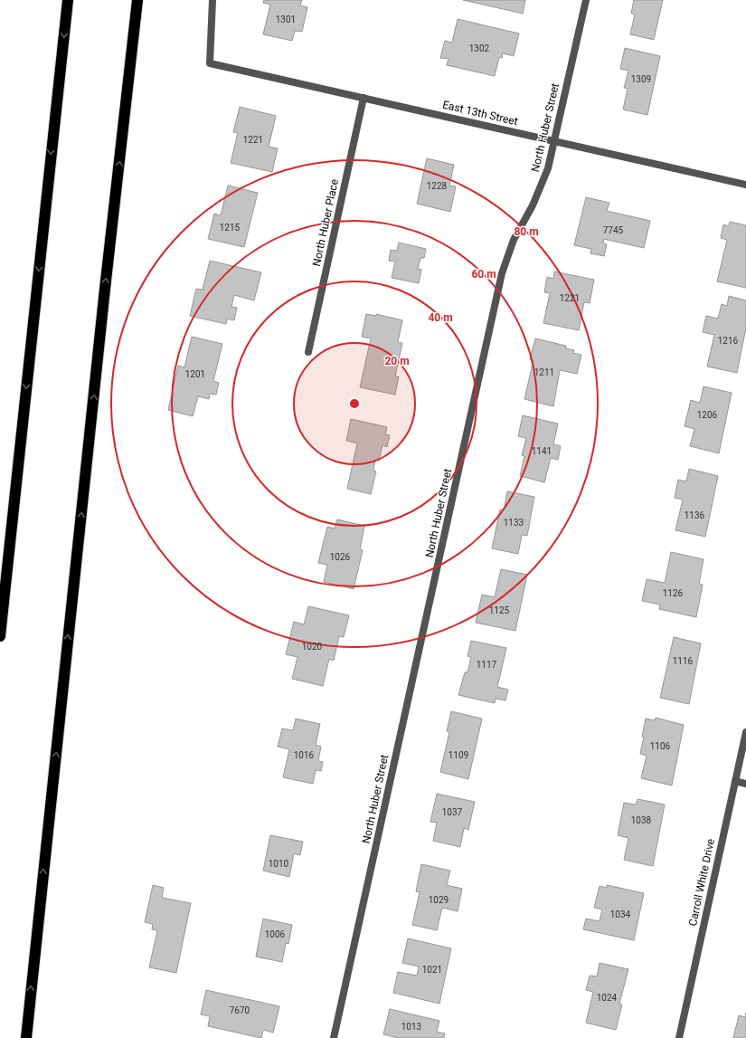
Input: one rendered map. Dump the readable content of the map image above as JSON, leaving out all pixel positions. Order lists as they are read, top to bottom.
{
  "streets": {
    "street": [
      "East 13th Street",
      "North Huber Street",
      "North Huber Place",
      "Carroll White Drive"
    ]
  },
  "crossings": [
    ["East 13th Street", "North Huber Street"],
    ["East 13th Street", "North Huber Place"]
  ],
  "house_numbers": [
    "1301",
    "1302",
    "1309",
    "1221",
    "1228",
    "1215",
    "7745",
    "1221",
    "1216",
    "1211",
    "1201",
    "1206",
    "1141",
    "1136",
    "1133",
    "1026",
    "1126",
    "1125",
    "1020",
    "1116",
    "1117",
    "1106",
    "1016",
    "1109",
    "1037",
    "1038",
    "1010",
    "1029",
    "1034",
    "1006",
    "1021",
    "1024",
    "7670",
    "1013"
  ],
  "rings": [
    "80 m",
    "60 m",
    "40 m",
    "20 m"
  ]
}
